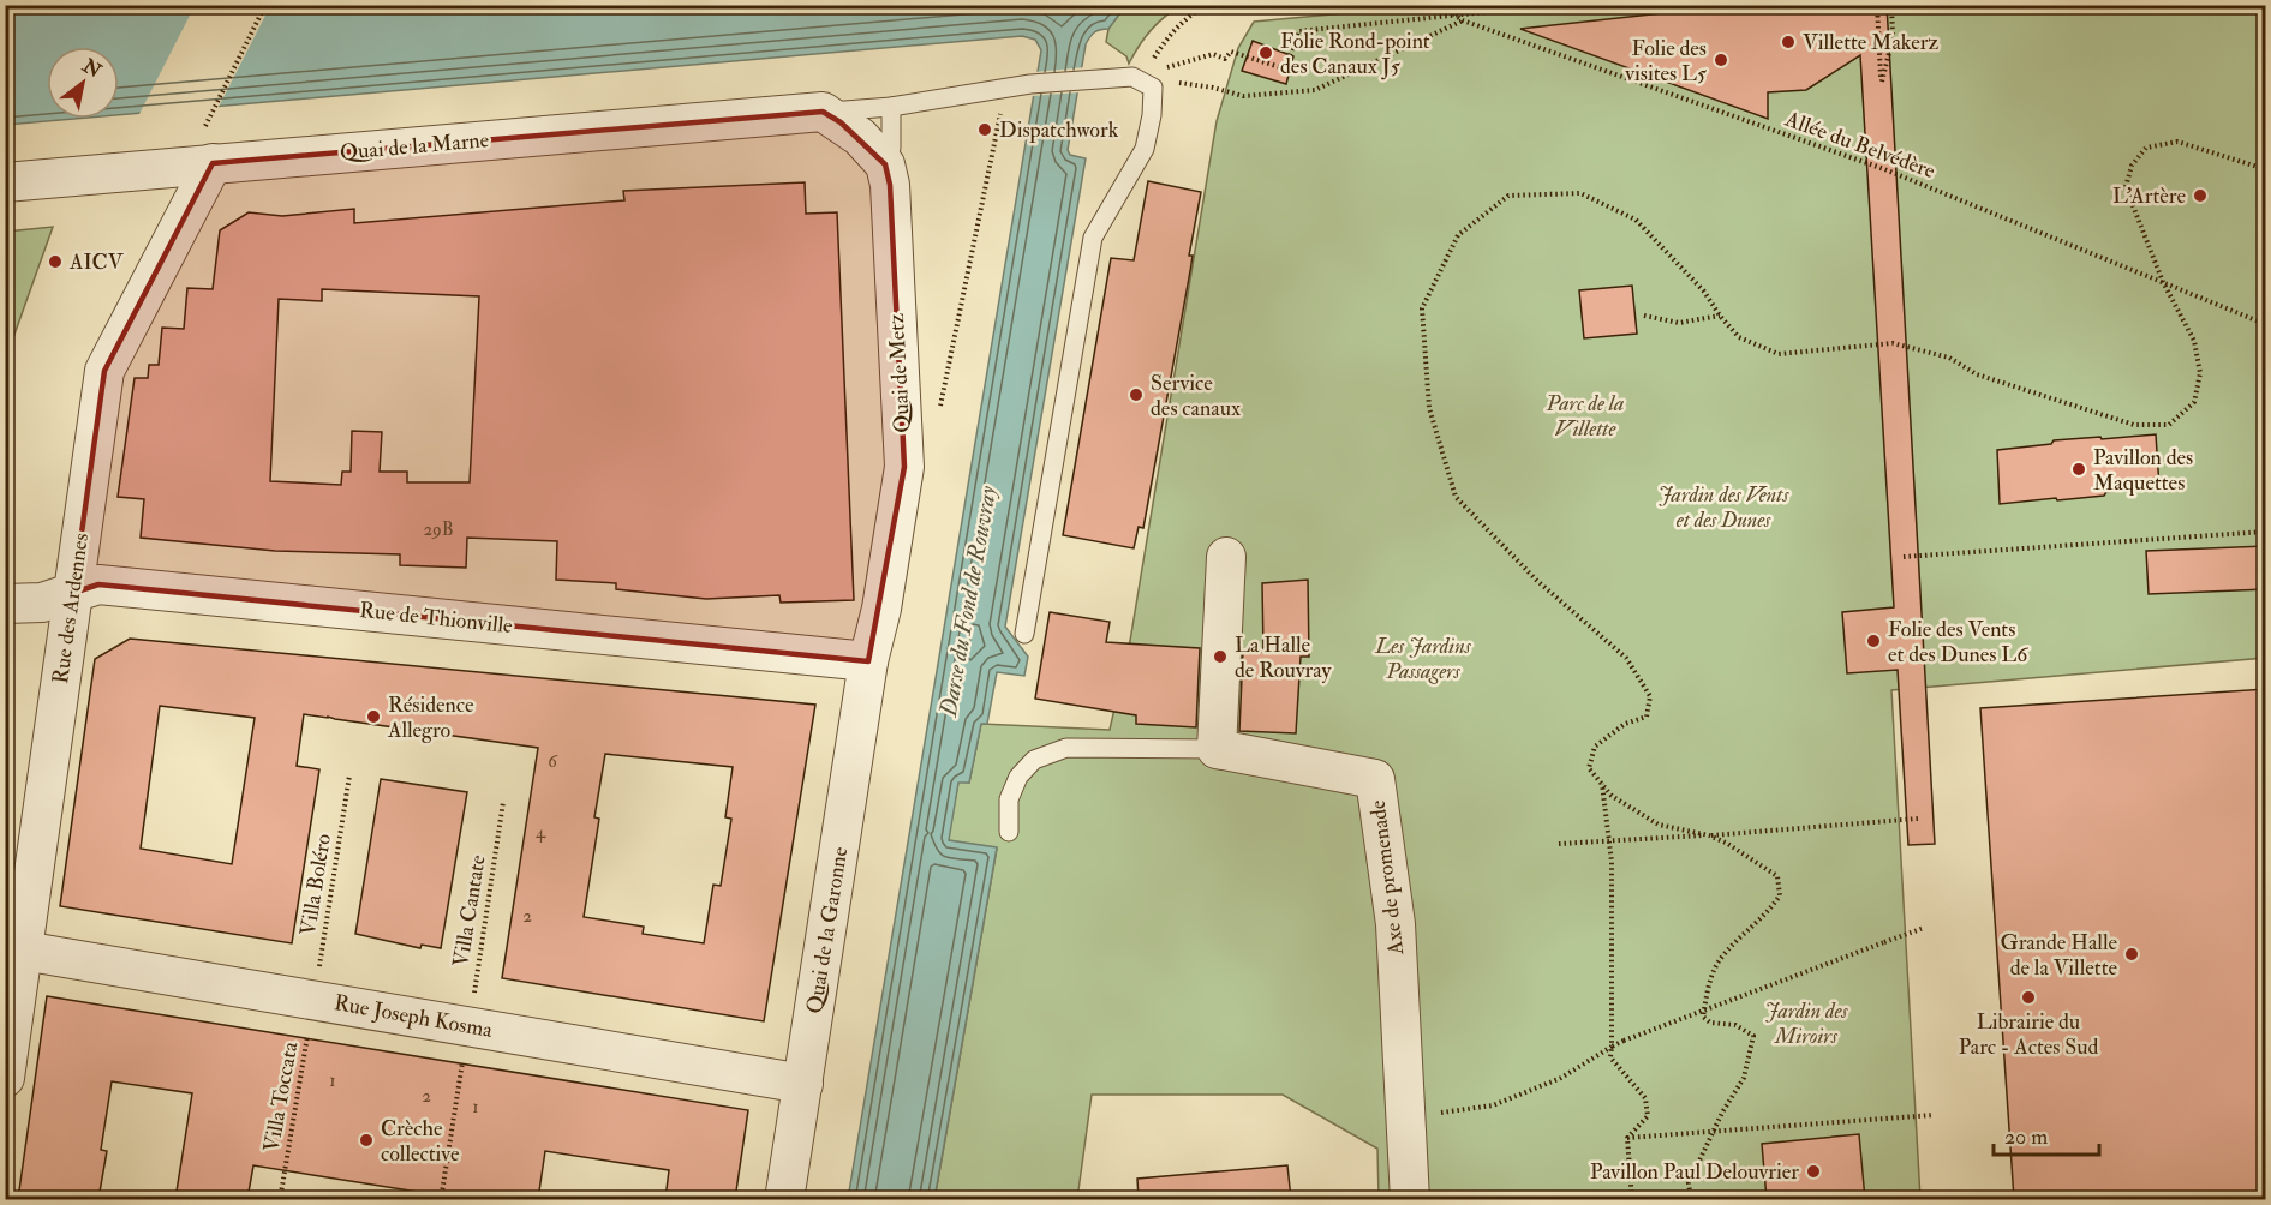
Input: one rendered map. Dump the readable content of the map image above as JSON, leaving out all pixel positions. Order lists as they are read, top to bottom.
{
  "streets": {
    "street": [
      "Quai de la Marne",
      "Quai de Metz",
      "Rue des Ardennes",
      "Rue de Thionville",
      "Axe de promenade",
      "Quai de la Garonne",
      "Rue Joseph Kosma"
    ],
    "path": [
      "Allée du Belvédère",
      "Villa Boléro",
      "Villa Cantate",
      "Villa Toccata"
    ]
  },
  "crossings": [
    ["Quai de la Marne", "Rue des Ardennes"],
    ["Quai de Metz", "Rue de Thionville"],
    ["Quai de Metz", "Quai de la Garonne"],
    ["Rue des Ardennes", "Rue de Thionville"],
    ["Rue des Ardennes", "Rue Joseph Kosma"],
    ["Rue de Thionville", "Quai de la Garonne"],
    ["Villa Boléro", "Rue Joseph Kosma"],
    ["Villa Boléro", "Villa Toccata"],
    ["Villa Cantate", "Rue Joseph Kosma"],
    ["Quai de la Garonne", "Rue Joseph Kosma"],
    ["Rue Joseph Kosma", "Villa Toccata"]
  ],
  "water": ["Darse du Fond de Rouvray"],
  "parks": [
    "Parc de la Villette",
    "Jardin des Vents et des Dunes",
    "Les Jardins Passagers",
    "Jardin des Miroirs"
  ],
  "places": [
    "Villette Makerz",
    "Folie Rond-point des Canaux J5",
    "Folie des visites L5",
    "Dispatchwork",
    "L'Artère",
    "AICV",
    "Service des canaux",
    "Pavillon des Maquettes",
    "Folie des Vents et des Dunes L6",
    "La Halle de Rouvray",
    "Résidence Allegro",
    "Grande Halle de la Villette",
    "Librairie du Parc - Actes Sud",
    "Crèche collective",
    "Pavillon Paul Delouvrier"
  ],
  "house_numbers": [
    "29B",
    "6",
    "4",
    "2",
    "1",
    "2",
    "1"
  ],
  "scale_bar": "20 m",
  "north": "top right"
}
